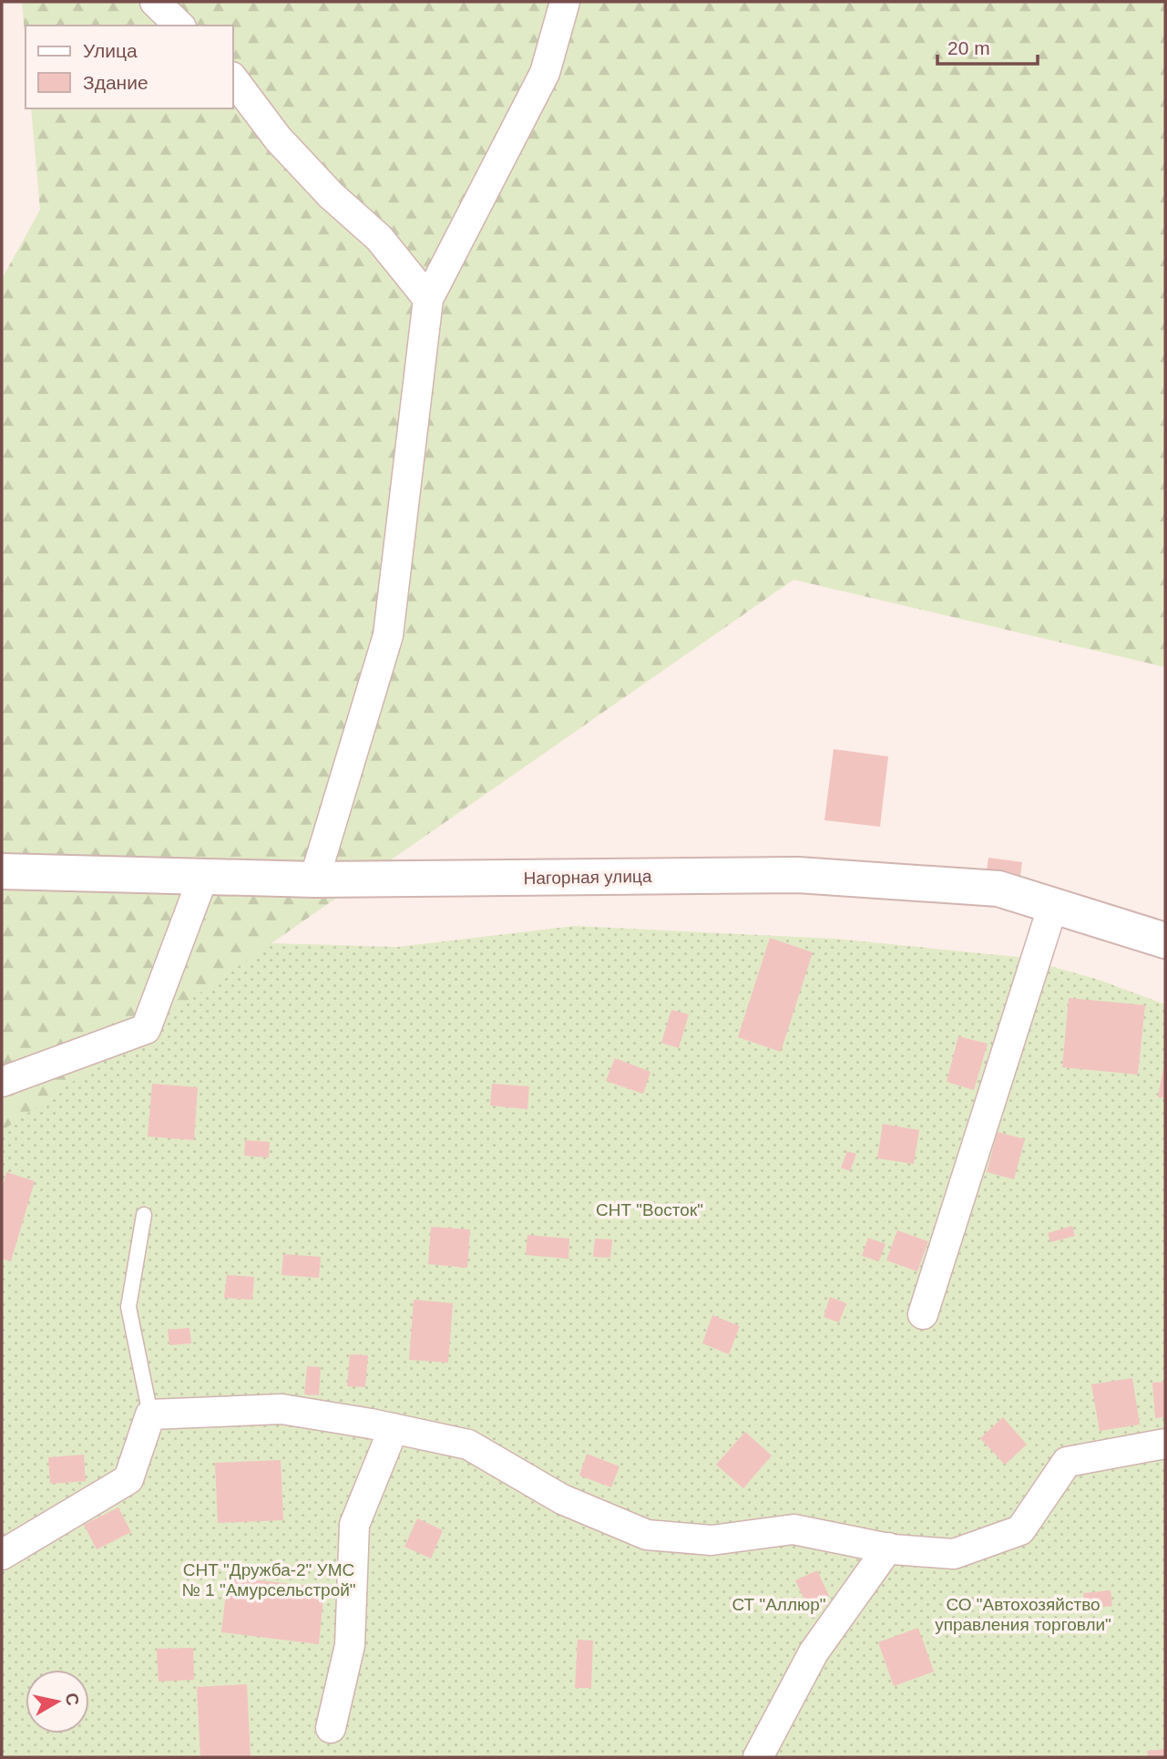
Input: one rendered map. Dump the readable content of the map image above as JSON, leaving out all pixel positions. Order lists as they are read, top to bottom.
{
  "streets": {
    "street": ["Нагорная улица"]
  },
  "parks": [
    "СНТ \"Восток\"",
    "СНТ \"Дружба-2\" УМС № 1 \"Амурсельстрой\"",
    "СТ \"Аллюр\"",
    "СО \"Автохозяйство управления торговли\""
  ],
  "legend": ["Улица", "Здание"],
  "scale_bar": "20 m",
  "north": "right"
}
